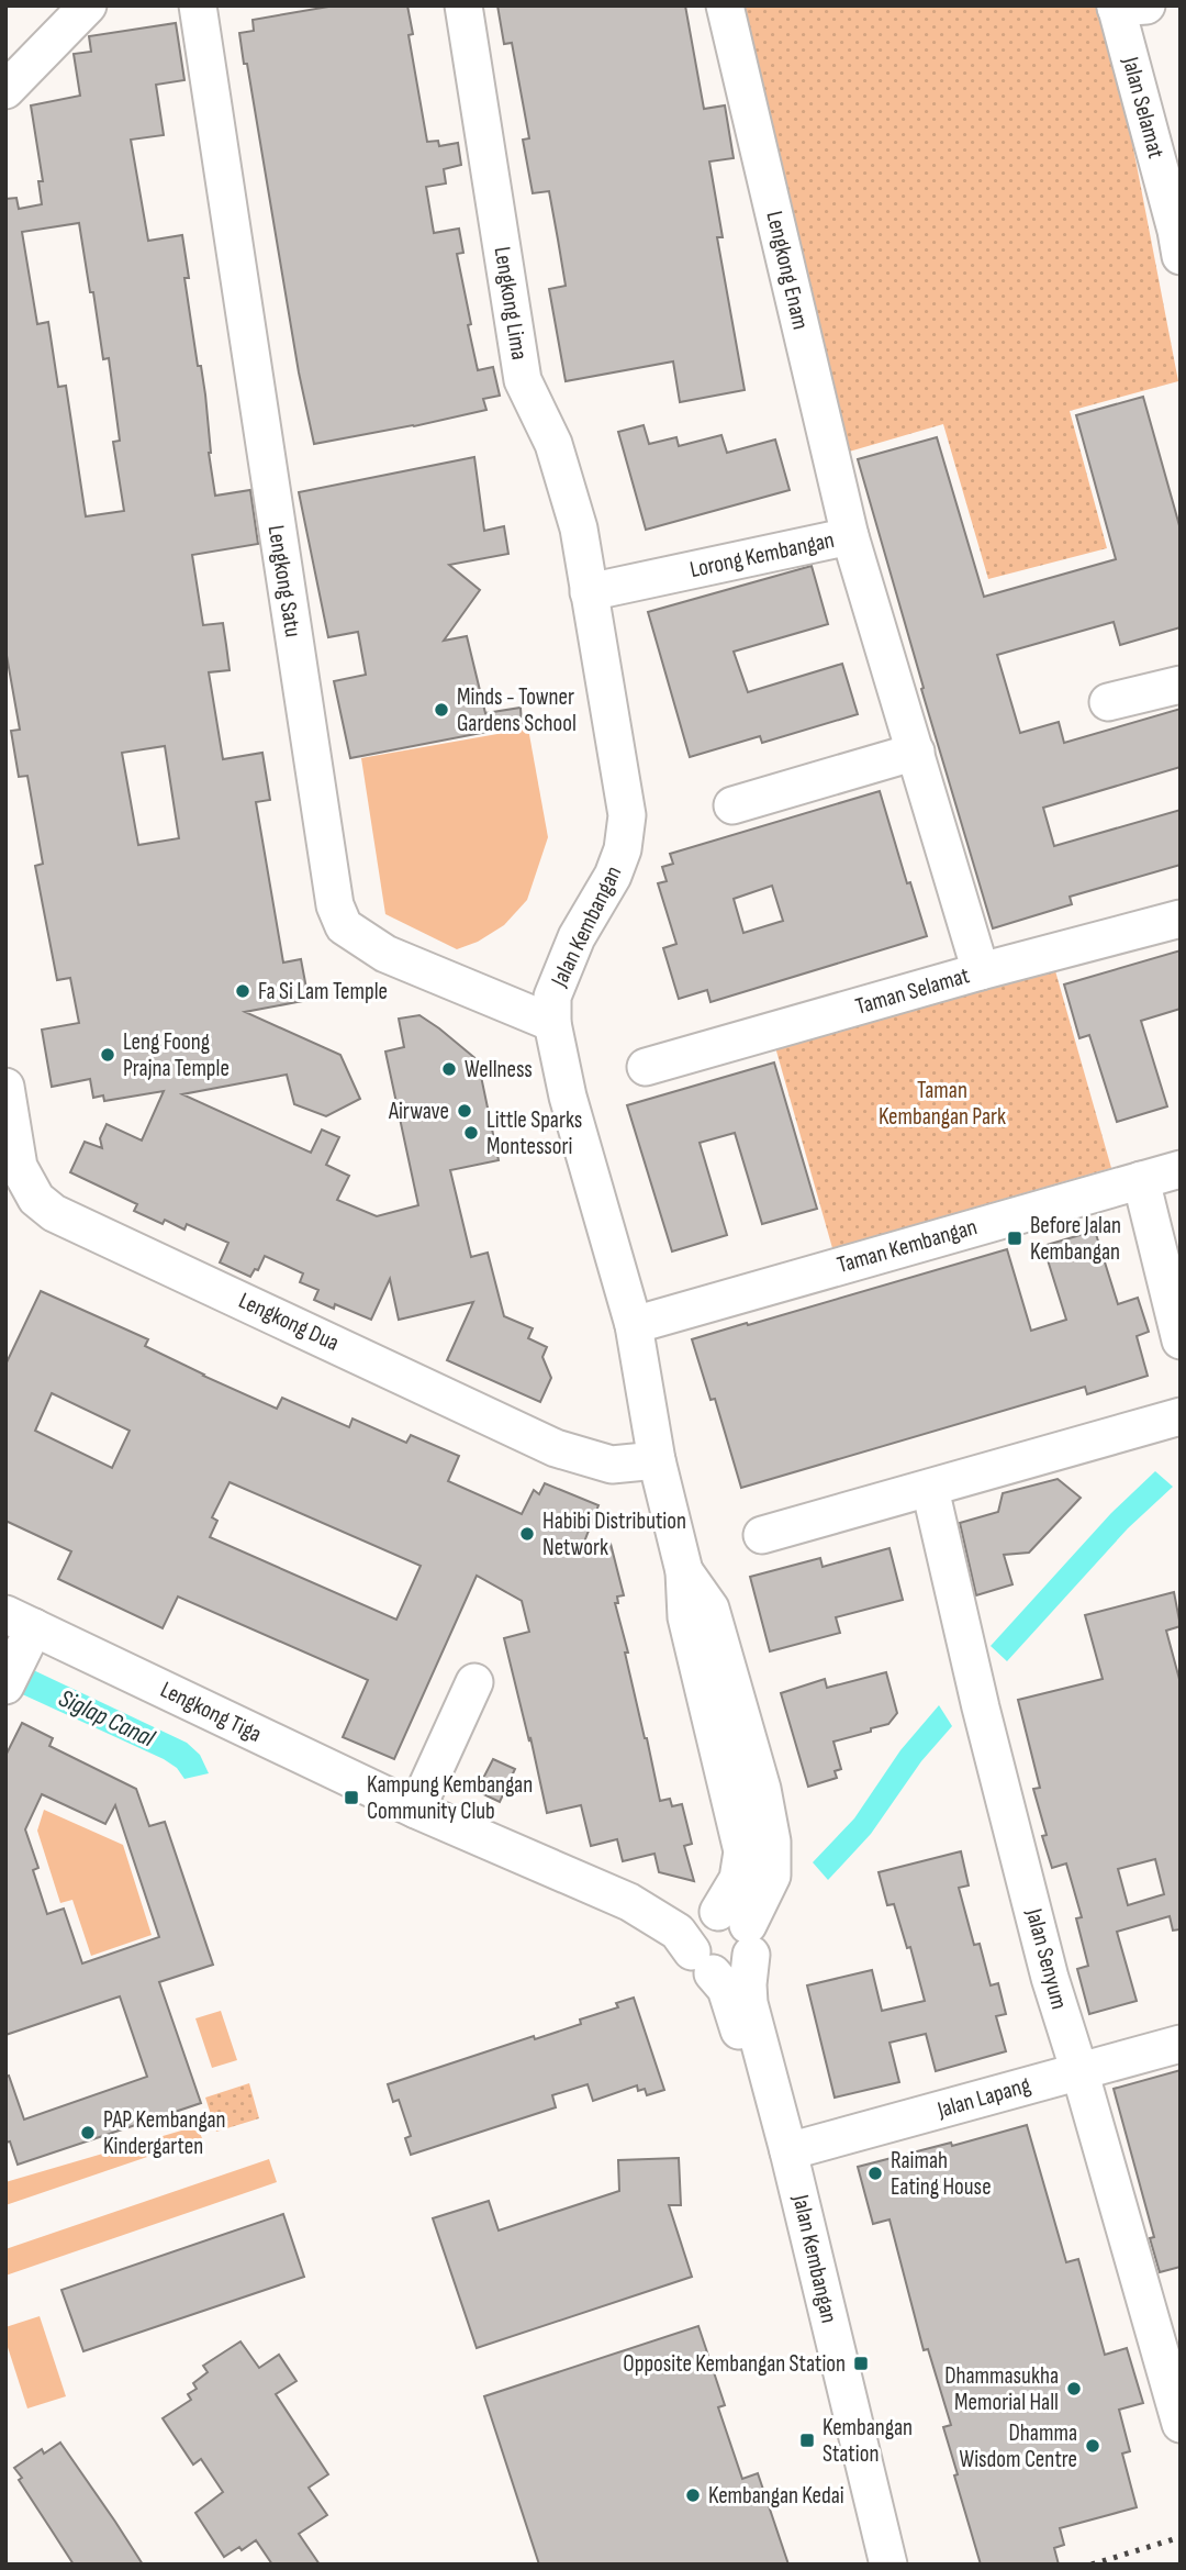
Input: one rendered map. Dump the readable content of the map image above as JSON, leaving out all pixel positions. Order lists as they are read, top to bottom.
{
  "streets": {
    "street": [
      "Jalan Selamat",
      "Lengkong Enam",
      "Lengkong Lima",
      "Lorong Kembangan",
      "Lengkong Satu",
      "Jalan Kembangan",
      "Taman Selamat",
      "Taman Kembangan",
      "Lengkong Dua",
      "Lengkong Tiga",
      "Jalan Senyum",
      "Jalan Lapang"
    ]
  },
  "crossings": [
    ["Lengkong Enam", "Lorong Kembangan"],
    ["Lengkong Lima", "Lorong Kembangan"],
    ["Lengkong Lima", "Jalan Kembangan"],
    ["Lorong Kembangan", "Jalan Kembangan"],
    ["Lorong Kembangan", "Taman Selamat"],
    ["Lengkong Satu", "Jalan Kembangan"],
    ["Jalan Kembangan", "Taman Kembangan"],
    ["Jalan Kembangan", "Lengkong Dua"],
    ["Jalan Kembangan", "Lengkong Tiga"],
    ["Jalan Kembangan", "Jalan Lapang"],
    ["Jalan Senyum", "Jalan Lapang"]
  ],
  "water": ["Siglap Canal"],
  "parks": ["Taman Kembangan Park"],
  "places": {
    "other": [
      "Minds - Towner Gardens School",
      "Fa Si Lam Temple",
      "Leng Foong Prajna Temple",
      "Wellness",
      "Airwave",
      "Little Sparks Montessori",
      "Habibi Distribution Network",
      "PAP Kembangan Kindergarten",
      "Raimah Eating House",
      "Dhammasukha Memorial Hall",
      "Dhamma Wisdom Centre",
      "Kembangan Kedai"
    ],
    "transit": [
      "Before Jalan Kembangan",
      "Kampung Kembangan Community Club",
      "Opposite Kembangan Station",
      "Kembangan Station"
    ]
  }
}
